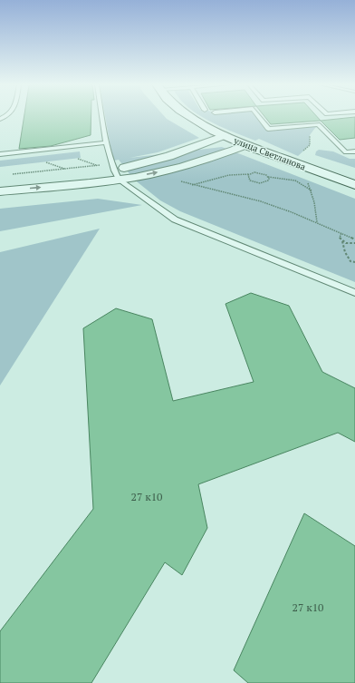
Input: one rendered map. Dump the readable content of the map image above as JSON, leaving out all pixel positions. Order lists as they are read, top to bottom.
{
  "streets": {
    "street": ["улица Светланова"]
  },
  "house_numbers": ["27 к10", "27 к10"]
}
